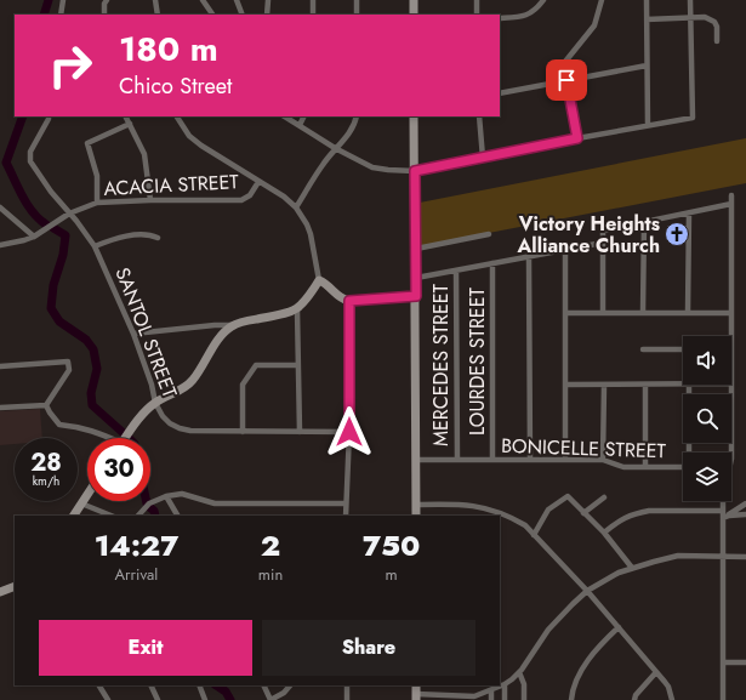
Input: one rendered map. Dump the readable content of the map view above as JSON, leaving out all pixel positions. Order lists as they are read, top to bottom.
{
  "streets": {
    "street": [
      "ACACIA STREET",
      "SANTOL STREET",
      "LOURDES STREET",
      "MERCEDES STREET",
      "BONICELLE STREET"
    ]
  },
  "crossings": [
    ["ACACIA STREET", "SANTOL STREET"],
    ["LOURDES STREET", "BONICELLE STREET"],
    ["MERCEDES STREET", "BONICELLE STREET"]
  ],
  "places": {
    "church": ["Victory Heights Alliance Church"]
  },
  "page": {
    "turn": ["180 m", "Chico Street"],
    "speed": "28 km/h",
    "limit": "30",
    "eta": [
      "14:27",
      "Arrival",
      "2",
      "min",
      "750",
      "m"
    ],
    "buttons": ["Exit", "Share"]
  }
}
